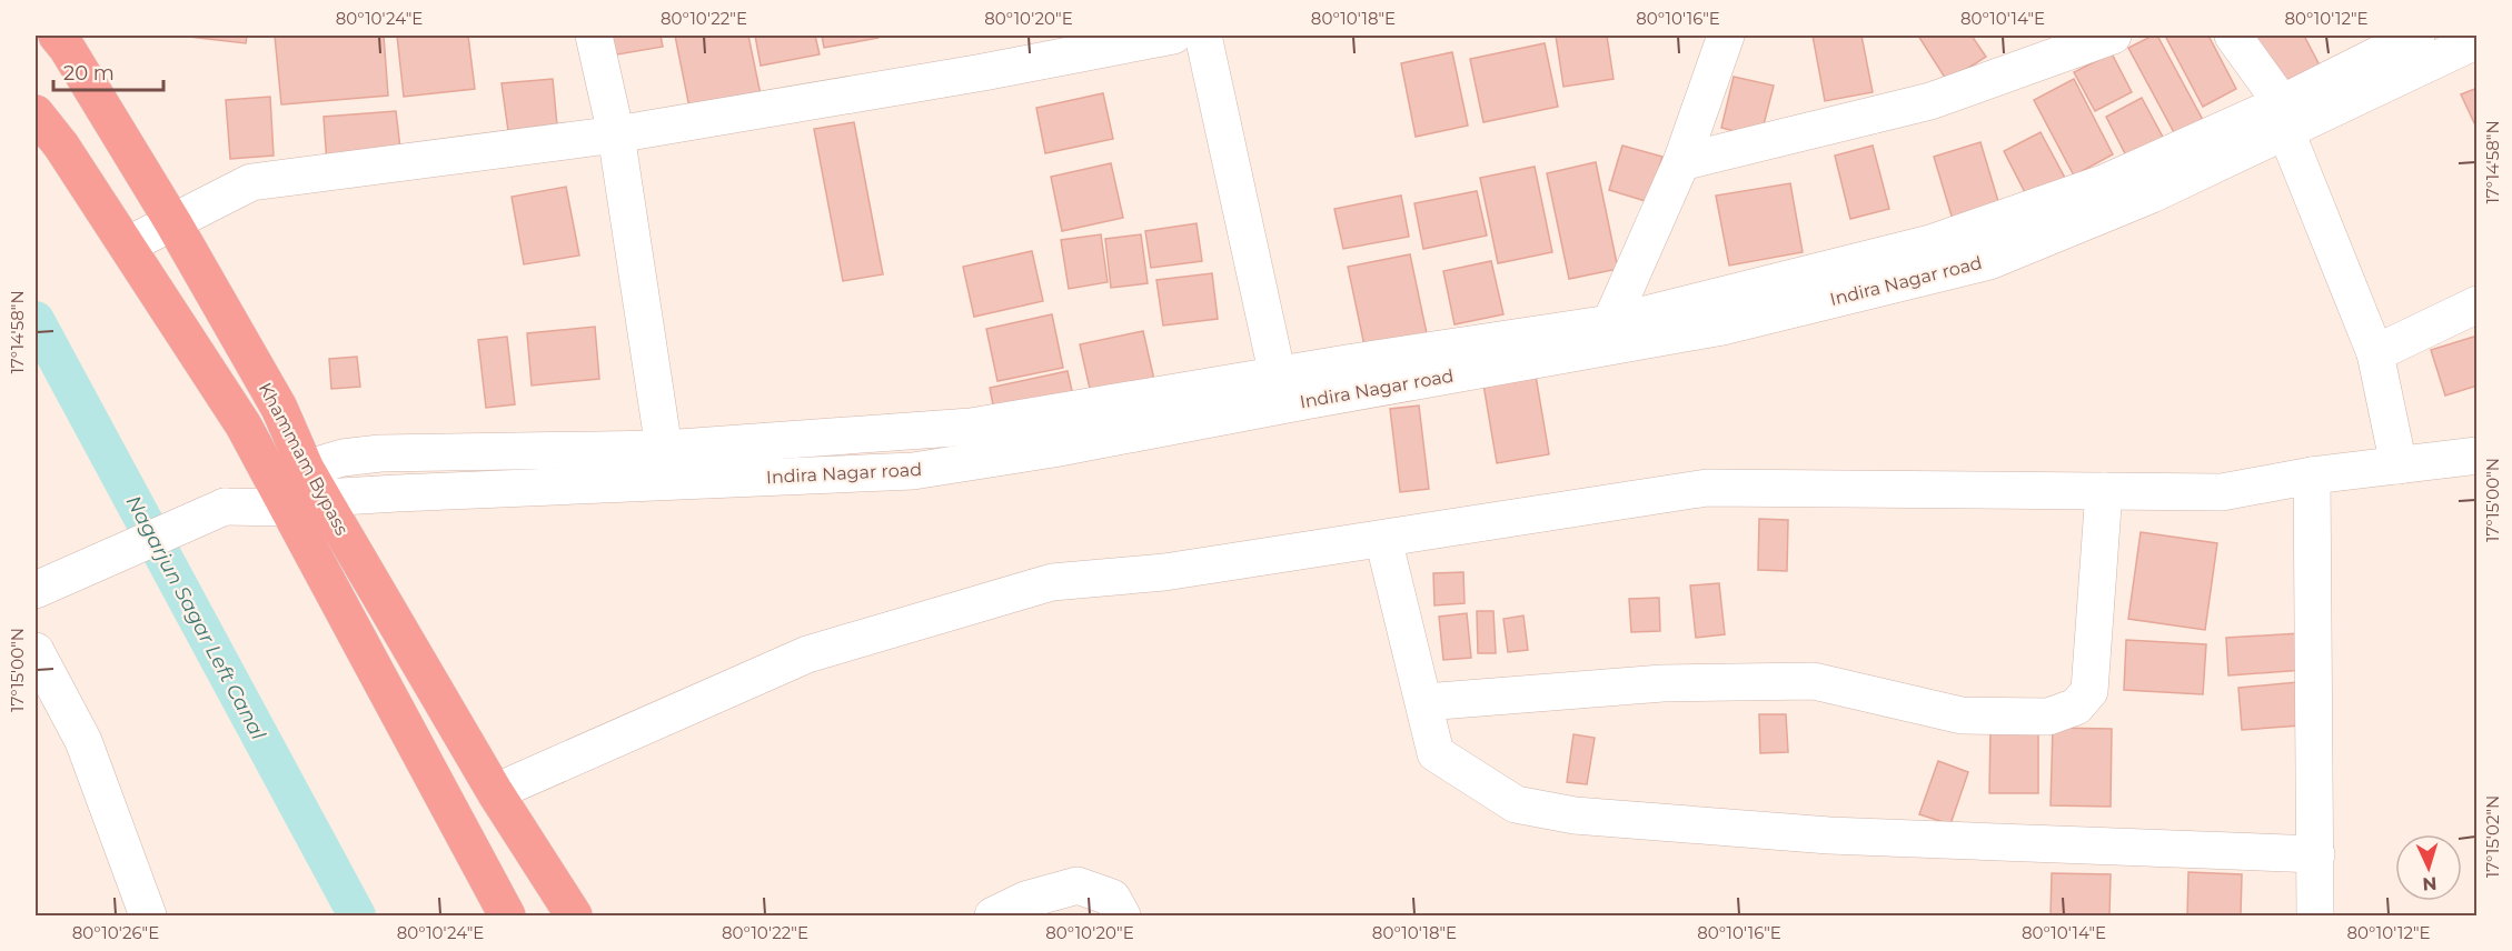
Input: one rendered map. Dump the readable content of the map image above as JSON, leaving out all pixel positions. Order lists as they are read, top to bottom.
{
  "streets": {
    "highway": ["Khammam Bypass"],
    "street": ["Indira Nagar road"]
  },
  "crossings": [
    ["Indira Nagar road", "Khammam Bypass"]
  ],
  "water": ["Nagarjun Sagar Left Canal"],
  "scale_bar": "20 m",
  "north": "bottom",
  "coordinates": [
    "80°10'24\"E",
    "80°10'22\"E",
    "80°10'20\"E",
    "80°10'18\"E",
    "80°10'16\"E",
    "80°10'14\"E",
    "80°10'12\"E",
    "17°14'58\"N",
    "17°15'00\"N",
    "17°15'02\"N",
    "80°10'26\"E"
  ]
}
